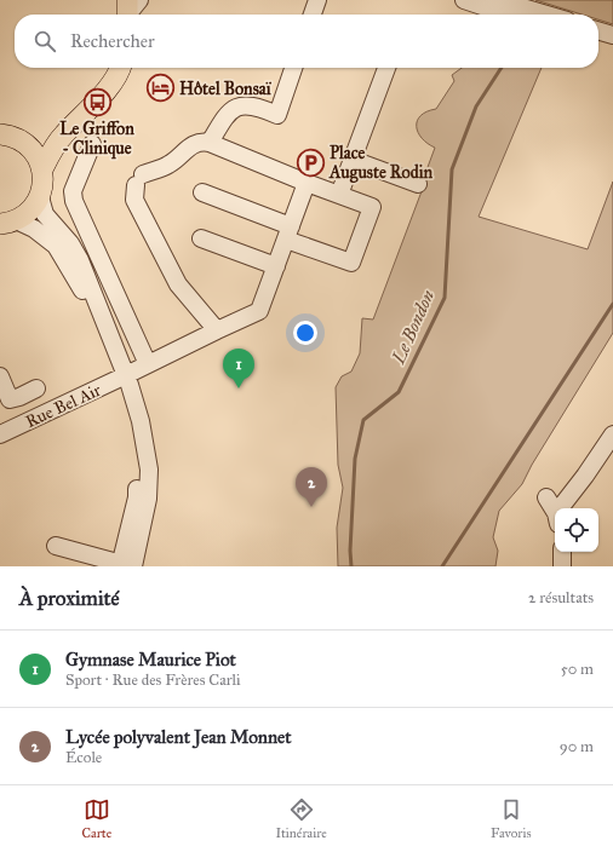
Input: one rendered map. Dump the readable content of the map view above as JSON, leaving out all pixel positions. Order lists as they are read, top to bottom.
{
  "streets": {
    "street": ["Rue Bel Air"]
  },
  "water": ["Le Bondon"],
  "places": {
    "hotel": ["Hôtel Bonsaï"],
    "bus stop": ["Le Griffon - Clinique"],
    "parking": ["Place Auguste Rodin"]
  },
  "page": {
    "search": "Rechercher",
    "pins": ["1", "2"],
    "heading": ["À proximité", "2 résultats"],
    "list": [
      {
        "mark": "1",
        "name": "Gymnase Maurice Piot",
        "note": "Sport · Rue des Frères Carli",
        "value": "50 m"
      },
      {
        "mark": "2",
        "name": "Lycée polyvalent Jean Monnet",
        "note": "École",
        "value": "90 m"
      }
    ],
    "nav": ["Carte", "Itinéraire", "Favoris"]
  }
}
